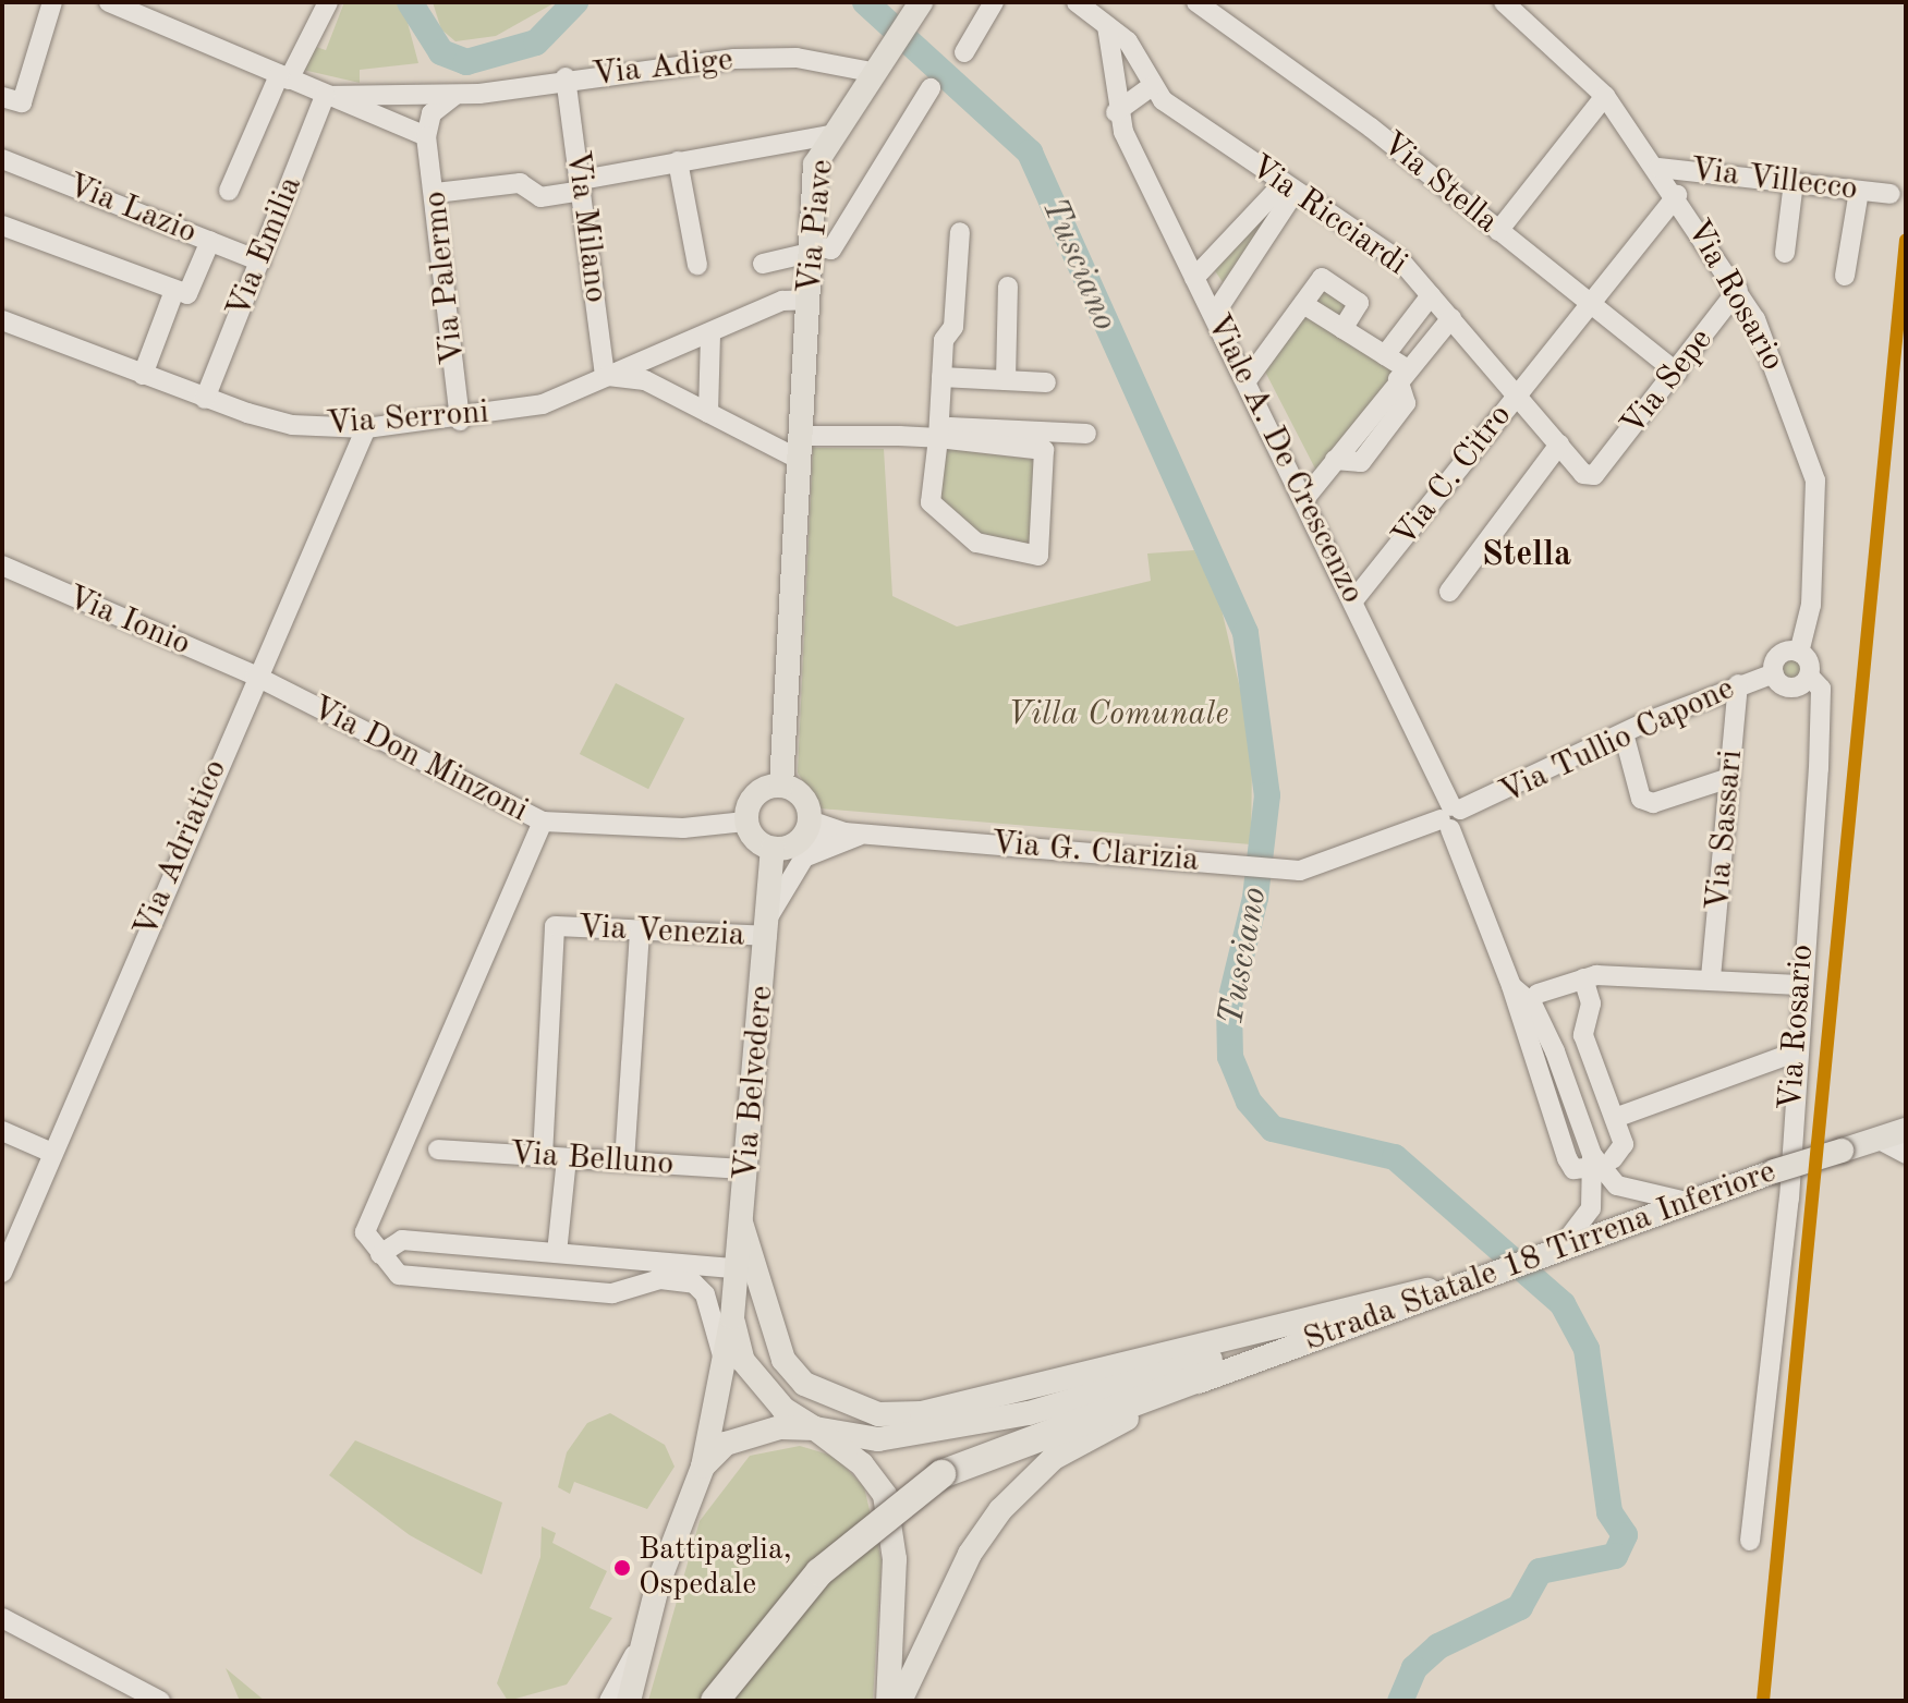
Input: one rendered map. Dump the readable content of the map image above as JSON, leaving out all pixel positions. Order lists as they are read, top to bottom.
{
  "streets": {
    "main road": ["Via Piave", "Via Belvedere", "Strada Statale 18 Tirrena Inferiore"],
    "street": [
      "Via Adige",
      "Via Villecco",
      "Via Stella",
      "Via Lazio",
      "Via Ricciardi",
      "Via Milano",
      "Via Emilia",
      "Via Palermo",
      "Via Rosario",
      "Via Sepe",
      "Via Serroni",
      "Viale A. De Crescenzo",
      "Via C. Citro",
      "Via Ionio",
      "Via Tullio Capone",
      "Via Don Minzoni",
      "Via Sassari",
      "Via Adriatico",
      "Via G. Clarizia",
      "Via Venezia",
      "Via Belluno"
    ]
  },
  "crossings": [
    ["Via Adige", "Via Milano"],
    ["Via Adige", "Via Piave"],
    ["Via Adige", "Via Emilia"],
    ["Via Adige", "Via Palermo"],
    ["Via Villecco", "Via Rosario"],
    ["Via Stella", "Via Sepe"],
    ["Via Stella", "Via C. Citro"],
    ["Via Lazio", "Via Emilia"],
    ["Via Ricciardi", "Via Sepe"],
    ["Via Ricciardi", "Via C. Citro"],
    ["Via Milano", "Via Serroni"],
    ["Via Piave", "Via Serroni"],
    ["Via Emilia", "Via Serroni"],
    ["Via Palermo", "Via Serroni"],
    ["Via Rosario", "Via Sepe"],
    ["Via Rosario", "Via C. Citro"],
    ["Via Serroni", "Via Adriatico"],
    ["Viale A. De Crescenzo", "Via C. Citro"],
    ["Viale A. De Crescenzo", "Via Tullio Capone"],
    ["Viale A. De Crescenzo", "Via G. Clarizia"],
    ["Viale A. De Crescenzo", "Strada Statale 18 Tirrena Inferiore"],
    ["Via Ionio", "Via Don Minzoni"],
    ["Via Ionio", "Via Adriatico"],
    ["Via Tullio Capone", "Via Sassari"],
    ["Via Tullio Capone", "Via G. Clarizia"],
    ["Via Don Minzoni", "Via Adriatico"],
    ["Via Don Minzoni", "Via G. Clarizia"],
    ["Via Don Minzoni", "Via Belvedere"],
    ["Via G. Clarizia", "Via Belvedere"],
    ["Via Venezia", "Via Belvedere"],
    ["Via Venezia", "Via Belluno"],
    ["Via Belvedere", "Via Belluno"],
    ["Via Belvedere", "Strada Statale 18 Tirrena Inferiore"]
  ],
  "districts": ["Stella"],
  "water": ["Tusciano"],
  "parks": ["Villa Comunale"],
  "places": ["Battipaglia, Ospedale"]
}
